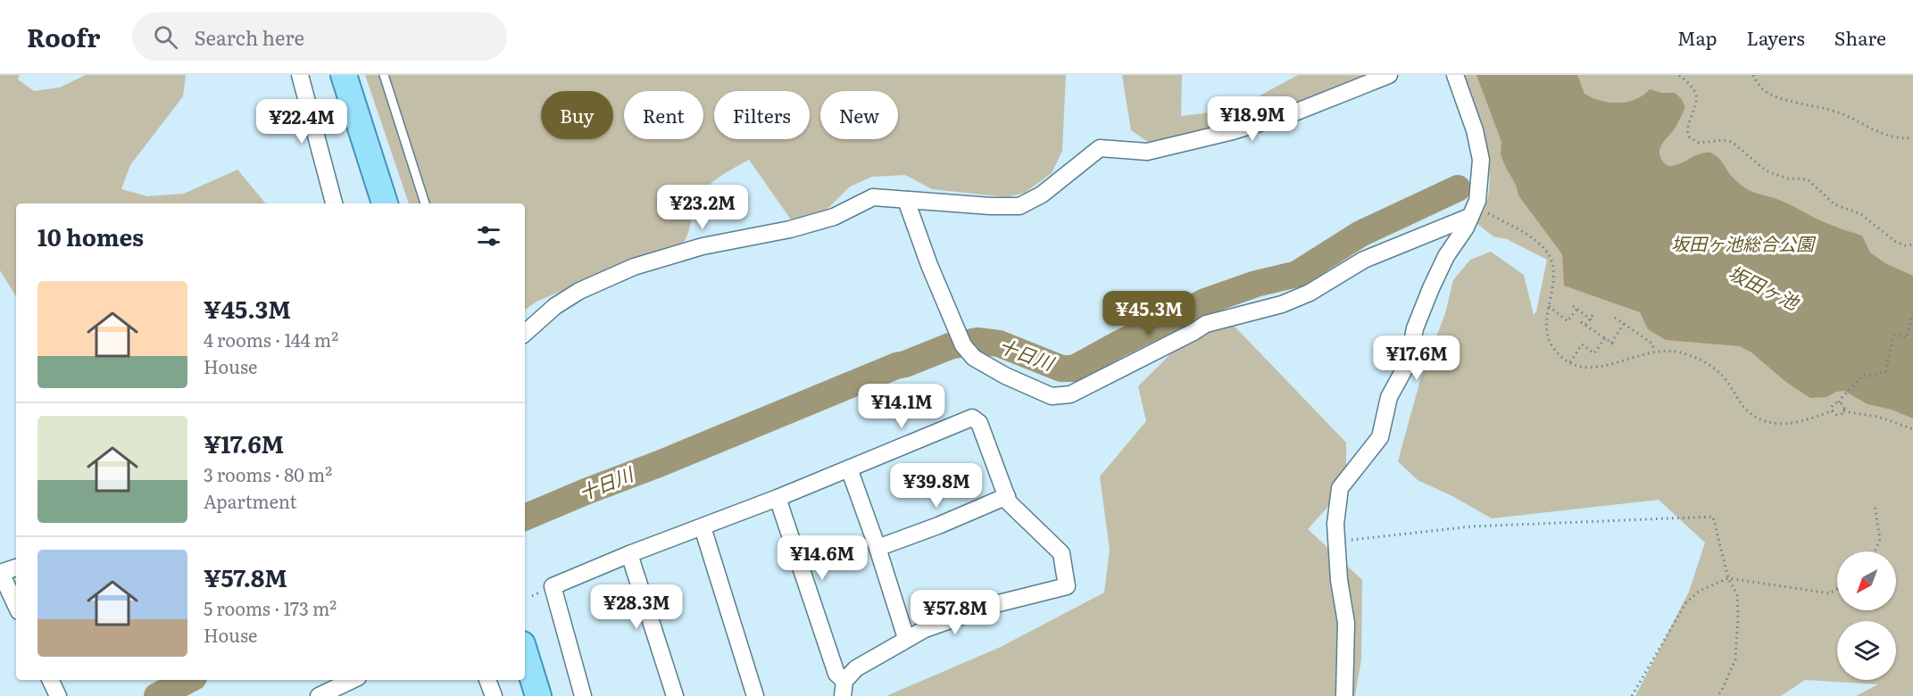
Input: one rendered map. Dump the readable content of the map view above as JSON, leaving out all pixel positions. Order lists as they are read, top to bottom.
{
  "water": ["坂田ヶ池", "十日川"],
  "parks": ["坂田ヶ池総合公園"],
  "north": "bottom left",
  "page": {
    "header": "Roofr",
    "search": "Search here",
    "nav": ["Map", "Layers", "Share"],
    "chip": [
      "Buy",
      "Rent",
      "Filters",
      "New"
    ],
    "price": [
      "¥18.9M",
      "¥22.4M",
      "¥23.2M",
      "¥45.3M",
      "¥17.6M",
      "¥14.1M",
      "¥39.8M",
      "¥14.6M",
      "¥28.3M",
      "¥57.8M"
    ],
    "heading": "10 homes",
    "list": [
      {
        "name": "¥45.3M",
        "note": "4 rooms · 144 m² · House"
      },
      {
        "name": "¥17.6M",
        "note": "3 rooms · 80 m² · Apartment"
      },
      {
        "name": "¥57.8M",
        "note": "5 rooms · 173 m² · House"
      }
    ]
  }
}
